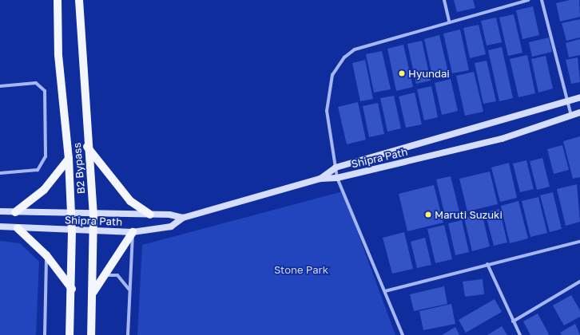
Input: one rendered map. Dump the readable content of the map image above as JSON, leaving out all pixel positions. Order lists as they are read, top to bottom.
{
  "streets": {
    "main road": ["B2 Bypass"],
    "street": ["Shipra Path"]
  },
  "crossings": [
    ["Shipra Path", "B2 Bypass"]
  ],
  "parks": ["Stone Park"],
  "places": ["Hyundai", "Maruti Suzuki"]
}
